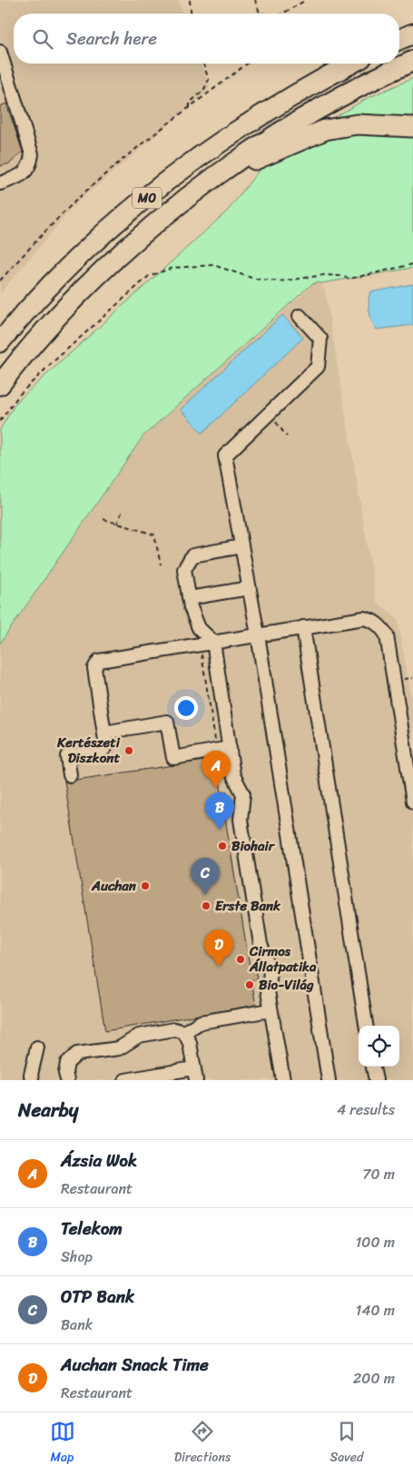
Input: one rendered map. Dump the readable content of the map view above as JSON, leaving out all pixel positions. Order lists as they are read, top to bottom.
{
  "streets": {
    "highway": ["M0"]
  },
  "places": [
    "Kertészeti Diszkont",
    "Biohair",
    "Auchan",
    "Erste Bank",
    "Cirmos Állatpatika",
    "Bio-Világ"
  ],
  "page": {
    "search": "Search here",
    "pins": [
      "A",
      "B",
      "C",
      "D"
    ],
    "heading": ["Nearby", "4 results"],
    "list": [
      {
        "mark": "A",
        "name": "Ázsia Wok",
        "note": "Restaurant",
        "value": "70 m"
      },
      {
        "mark": "B",
        "name": "Telekom",
        "note": "Shop",
        "value": "100 m"
      },
      {
        "mark": "C",
        "name": "OTP Bank",
        "note": "Bank",
        "value": "140 m"
      },
      {
        "mark": "D",
        "name": "Auchan Snack Time",
        "note": "Restaurant",
        "value": "200 m"
      }
    ],
    "nav": ["Map", "Directions", "Saved"]
  }
}
